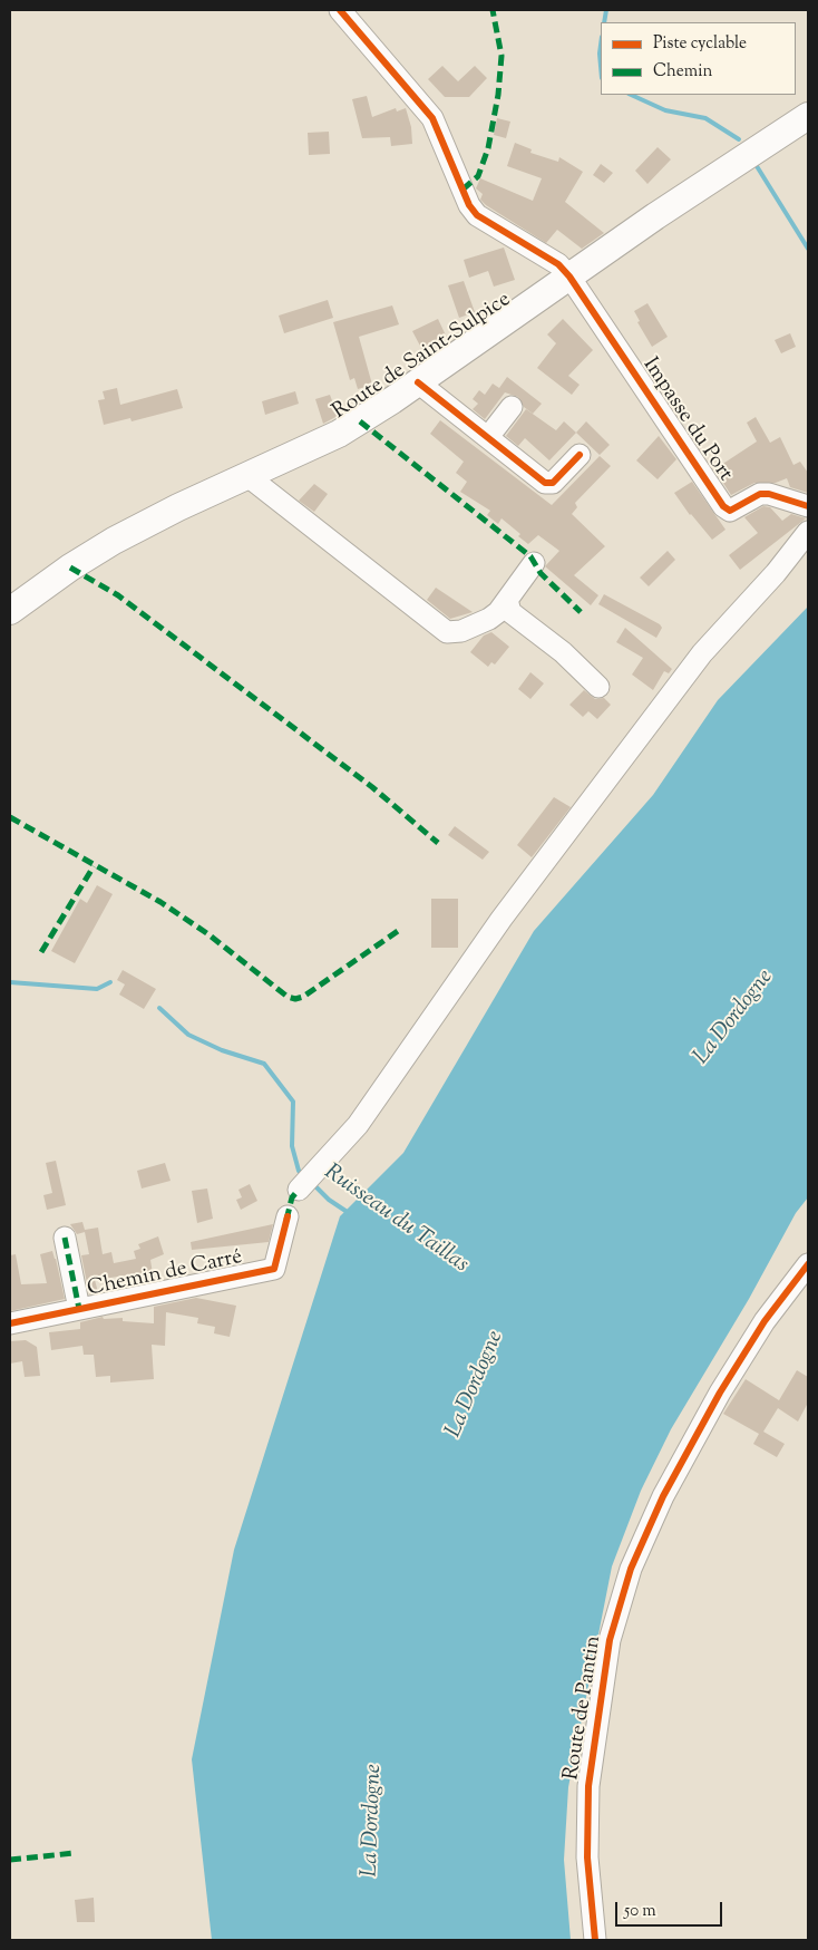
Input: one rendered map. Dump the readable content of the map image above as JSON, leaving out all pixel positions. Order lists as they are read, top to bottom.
{
  "streets": {
    "main road": ["Route de Saint-Sulpice"],
    "street": ["Impasse du Port", "Chemin de Carré", "Route de Pantin"]
  },
  "crossings": [
    ["Route de Saint-Sulpice", "Impasse du Port"]
  ],
  "water": ["La Dordogne", "Ruisseau du Taillas"],
  "legend": ["Piste cyclable", "Chemin"],
  "scale_bar": "50 m"
}
